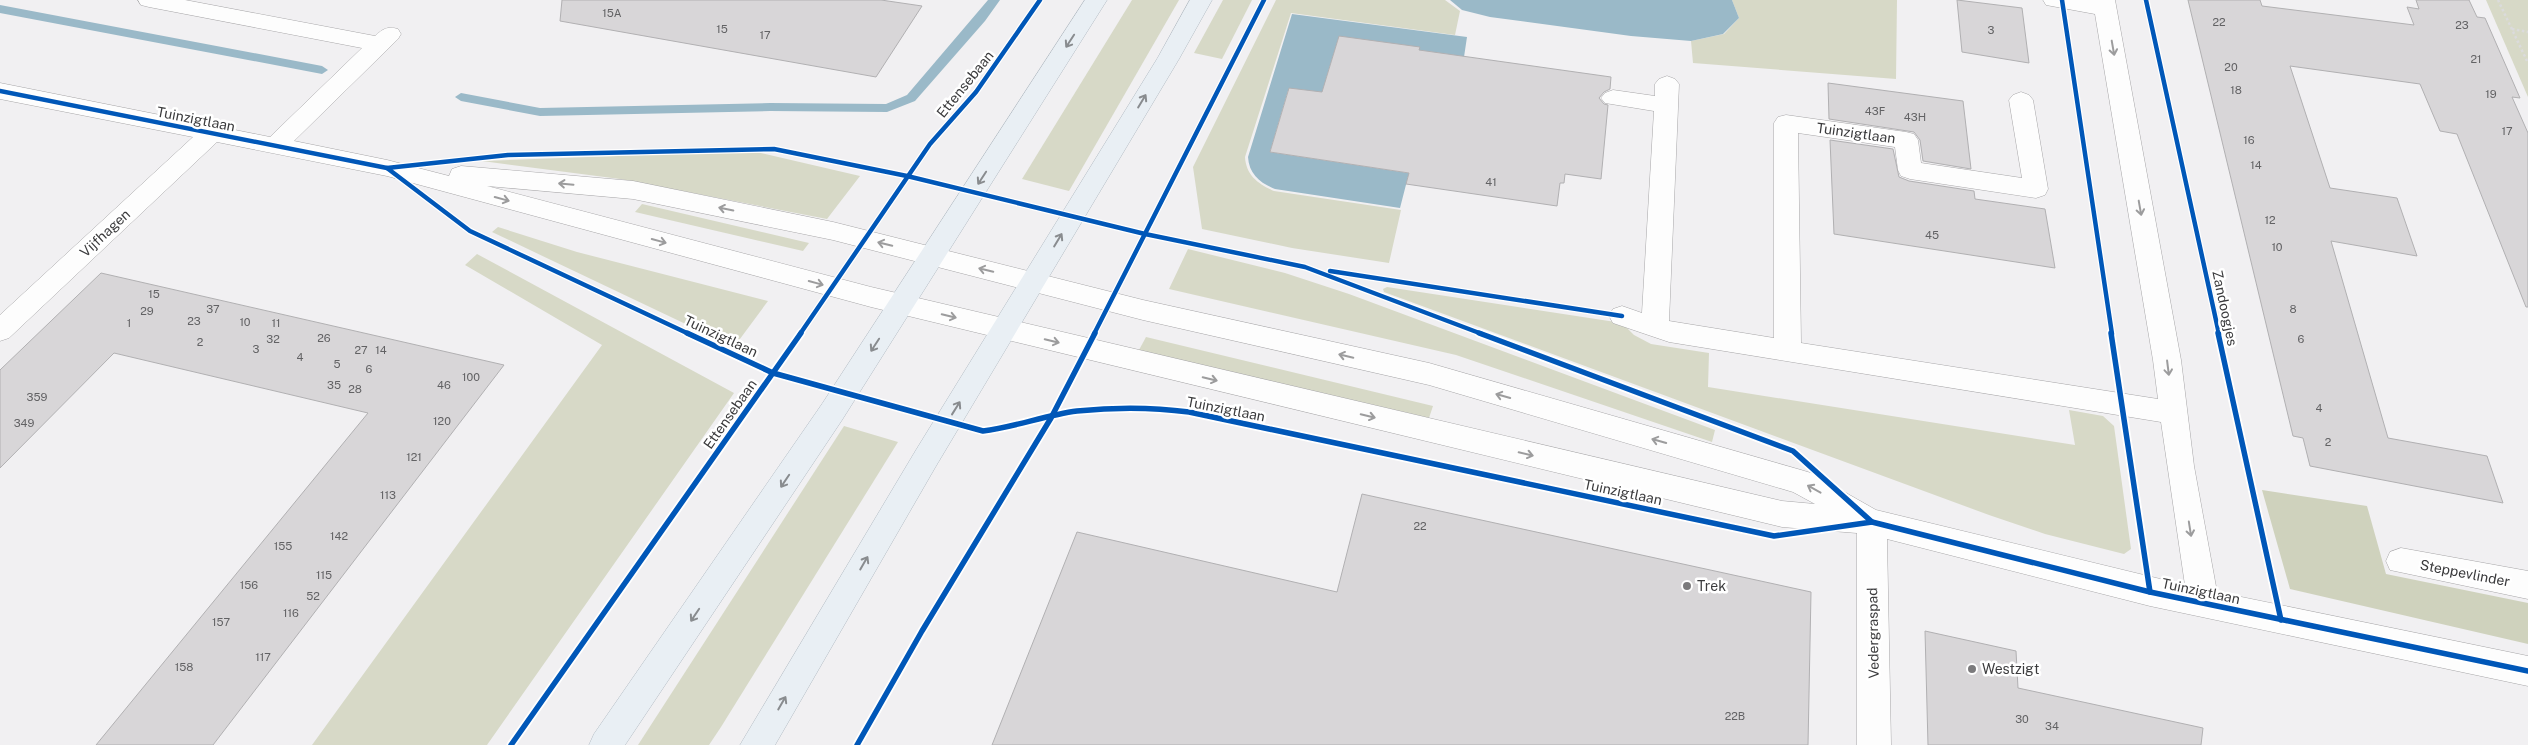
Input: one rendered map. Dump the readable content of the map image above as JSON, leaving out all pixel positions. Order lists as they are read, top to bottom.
{
  "streets": {
    "street": [
      "Tuinzigtlaan",
      "Vijfhagen",
      "Steppevlinder",
      "Vedergraspad"
    ],
    "cycle path": ["Ettensebaan", "Zandoogjes"]
  },
  "crossings": [
    ["Tuinzigtlaan", "Vijfhagen"],
    ["Tuinzigtlaan", "Vedergraspad"]
  ],
  "places": ["Trek", "Westzigt"],
  "house_numbers": [
    "15A",
    "22",
    "23",
    "15",
    "3",
    "17",
    "21",
    "20",
    "18",
    "19",
    "43F",
    "43H",
    "17",
    "16",
    "14",
    "41",
    "12",
    "45",
    "10",
    "15",
    "37",
    "8",
    "29",
    "23",
    "10",
    "1",
    "11",
    "26",
    "32",
    "6",
    "2",
    "3",
    "27",
    "14",
    "4",
    "5",
    "6",
    "100",
    "35",
    "46",
    "28",
    "359",
    "4",
    "120",
    "349",
    "2",
    "121",
    "113",
    "22",
    "142",
    "155",
    "115",
    "156",
    "52",
    "116",
    "157",
    "117",
    "158",
    "22B",
    "30",
    "34"
  ]
}
